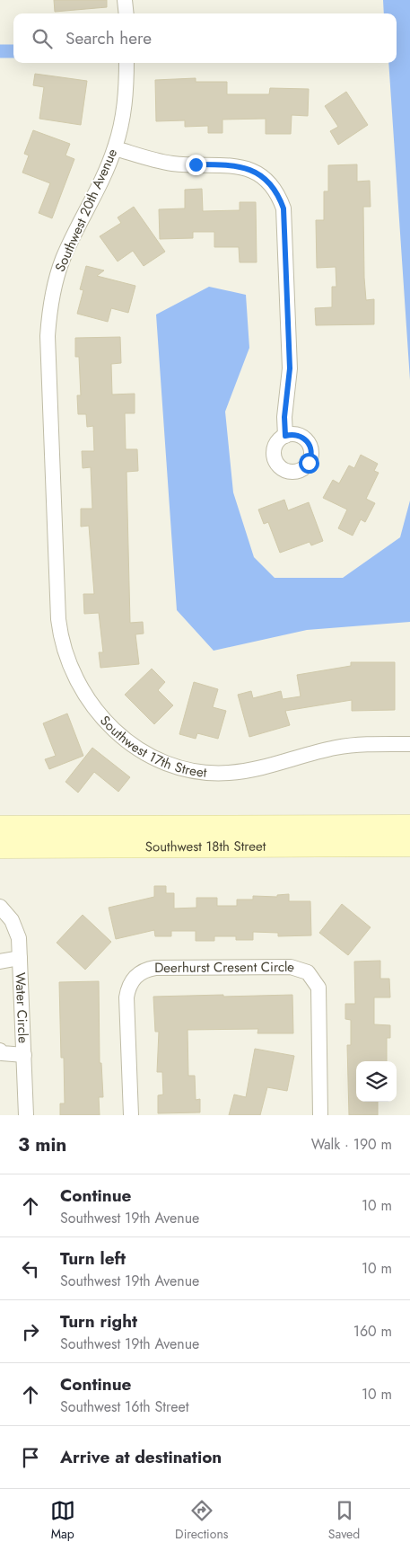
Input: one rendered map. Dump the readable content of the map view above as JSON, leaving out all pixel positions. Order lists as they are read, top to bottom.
{
  "streets": {
    "main road": ["Southwest 18th Street"],
    "street": [
      "Southwest 20th Avenue",
      "Southwest 17th Street",
      "Deerhurst Cresent Circle",
      "Water Circle"
    ]
  },
  "crossings": [
    ["Southwest 20th Avenue", "Southwest 17th Street"]
  ],
  "page": {
    "search": "Search here",
    "heading": ["3 min", "Walk · 190 m"],
    "list": [
      ["Continue", "Southwest 19th Avenue", "10 m"],
      ["Turn left", "Southwest 19th Avenue", "10 m"],
      ["Turn right", "Southwest 19th Avenue", "160 m"],
      ["Continue", "Southwest 16th Street", "10 m"],
      "Arrive at destination"
    ],
    "nav": ["Map", "Directions", "Saved"]
  }
}
